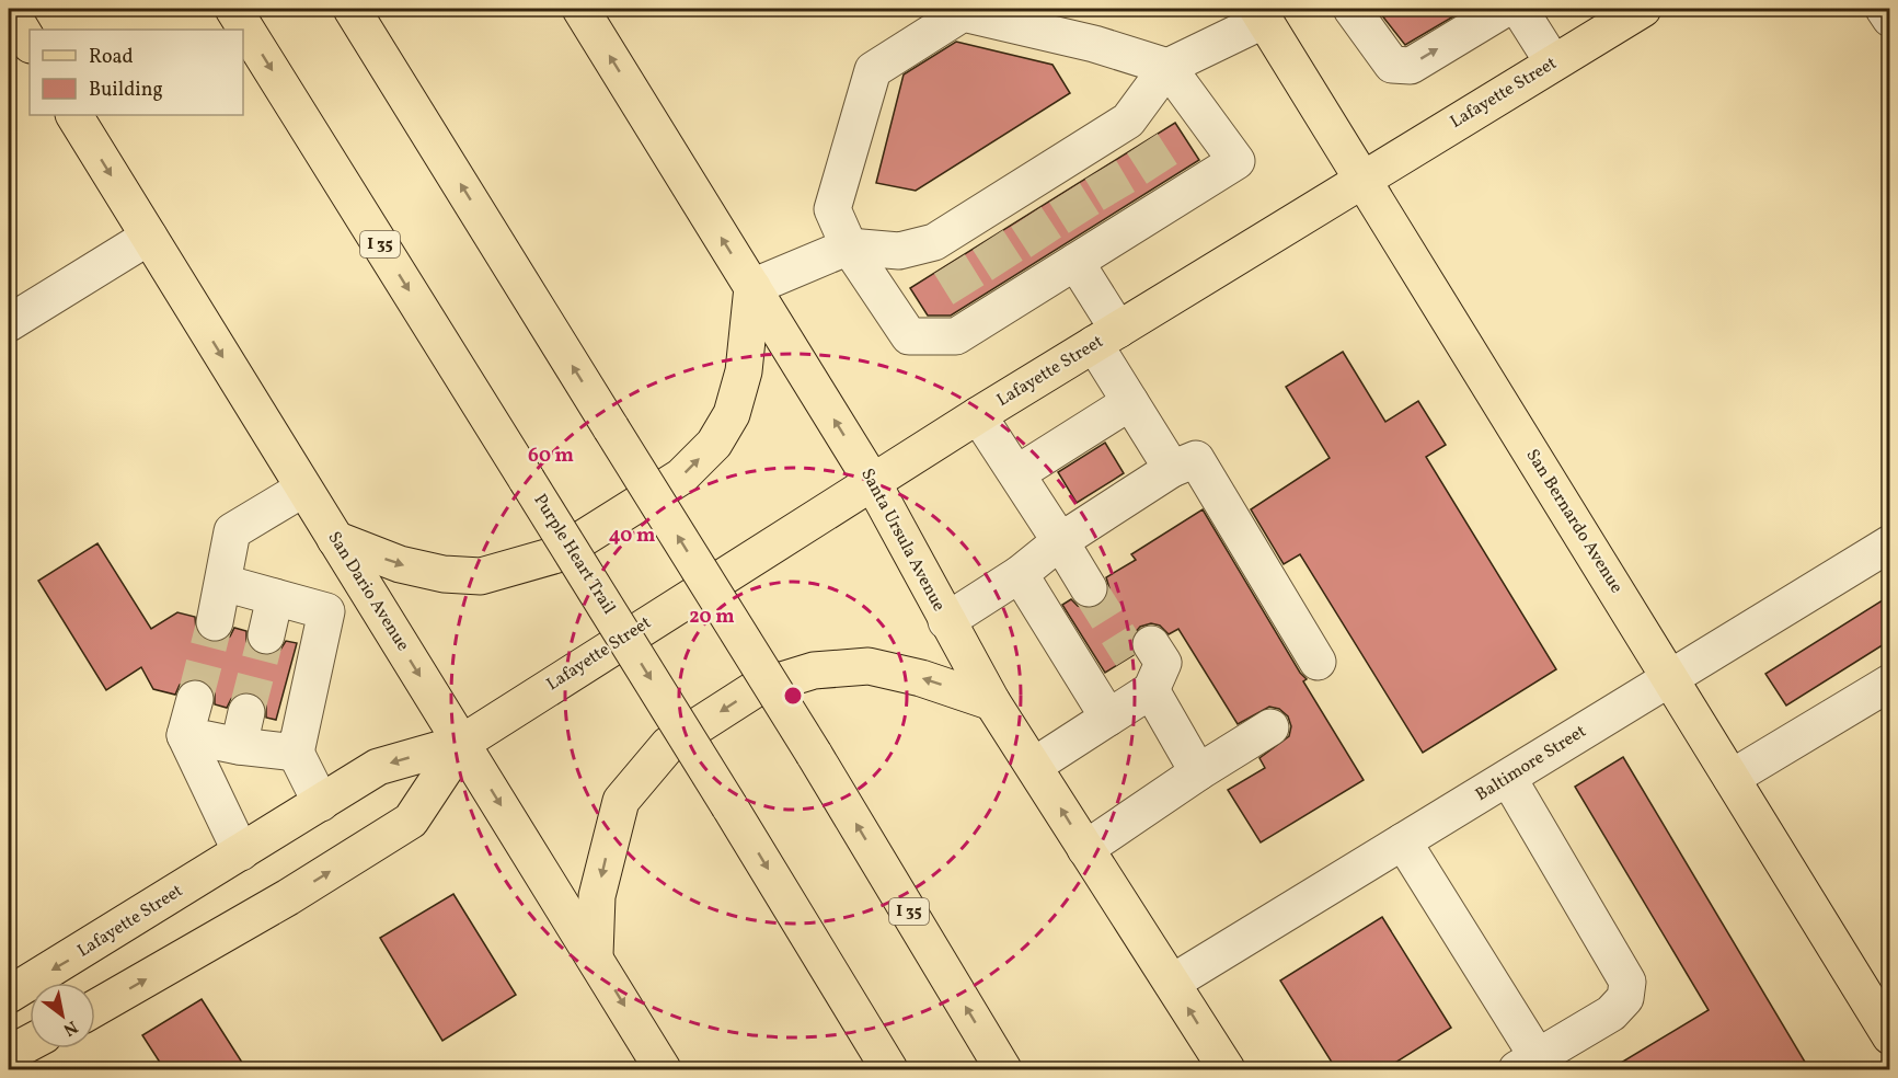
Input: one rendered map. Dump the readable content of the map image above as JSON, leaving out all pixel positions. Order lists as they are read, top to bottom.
{
  "streets": {
    "main road": [
      "Lafayette Street",
      "I 35",
      "San Bernardo Avenue",
      "Santa Ursula Avenue",
      "Purple Heart Trail",
      "San Dario Avenue"
    ],
    "street": ["Baltimore Street"]
  },
  "crossings": [
    ["Lafayette Street", "San Bernardo Avenue"],
    ["Lafayette Street", "Santa Ursula Avenue"],
    ["Lafayette Street", "San Dario Avenue"],
    ["San Bernardo Avenue", "Baltimore Street"],
    ["Santa Ursula Avenue", "Baltimore Street"]
  ],
  "legend": ["Road", "Building"],
  "north": "bottom right",
  "rings": ["60 m", "40 m", "20 m"]
}
